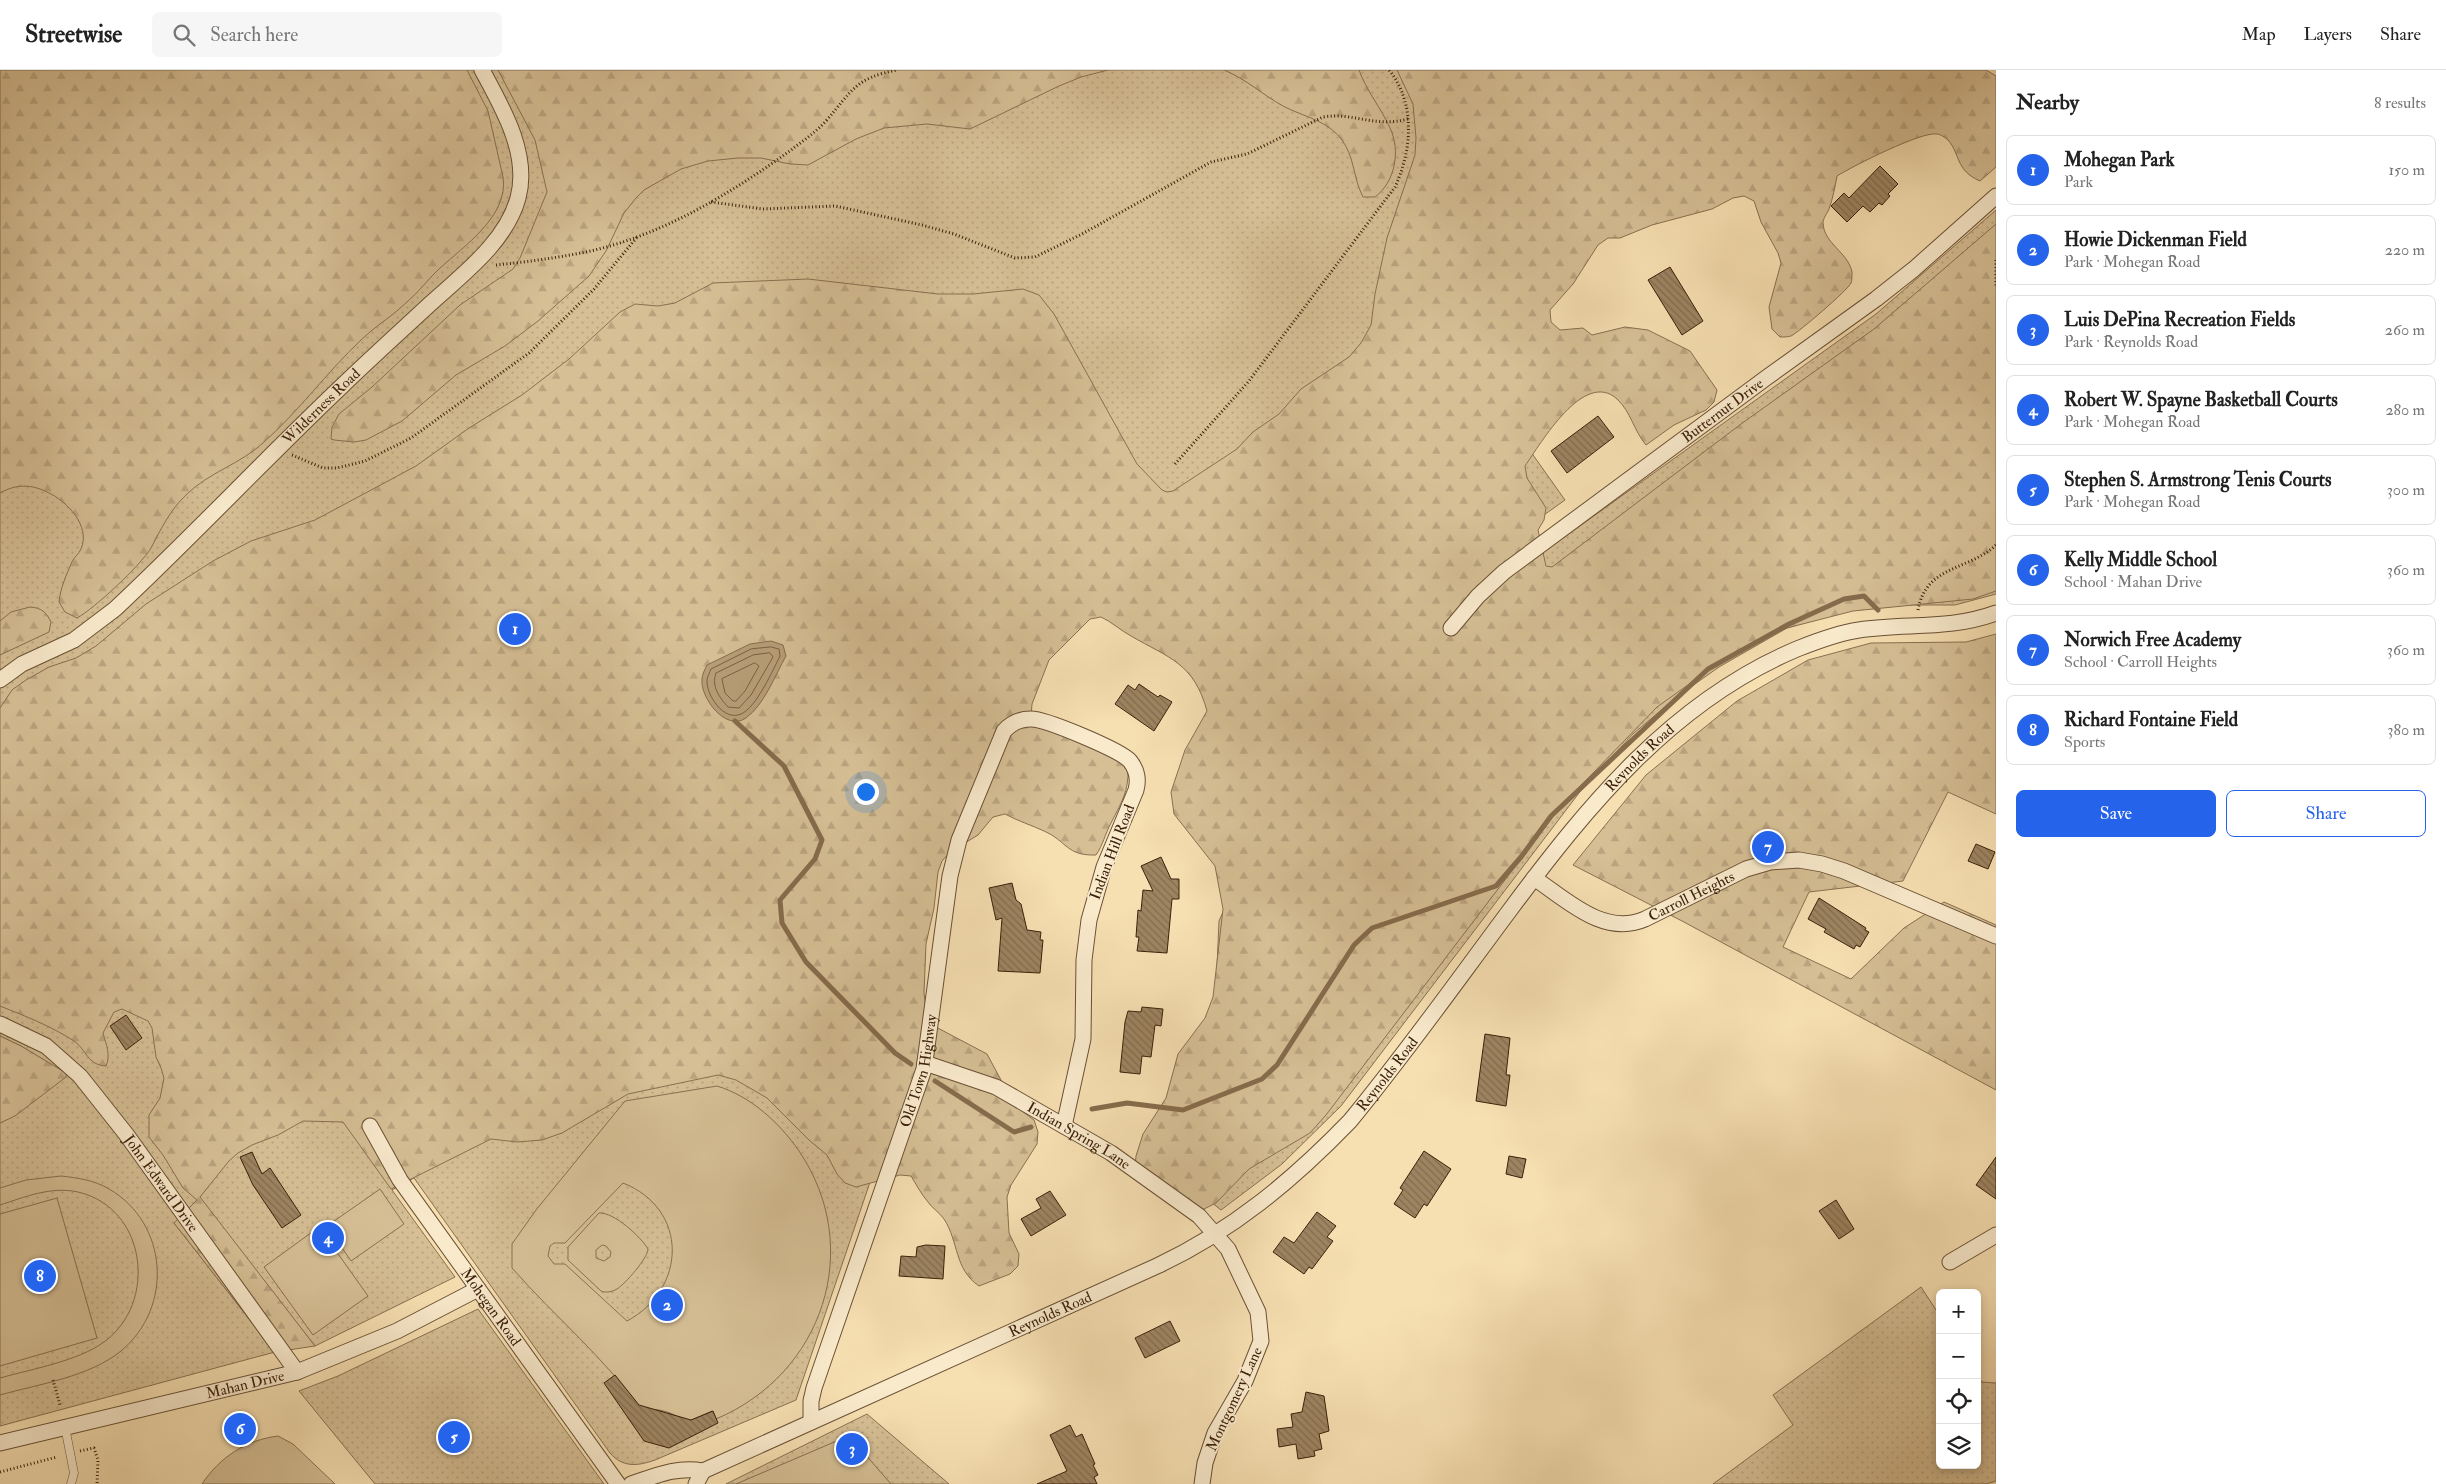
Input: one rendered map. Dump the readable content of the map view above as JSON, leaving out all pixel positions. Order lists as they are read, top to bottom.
{
  "streets": {
    "street": [
      "Wilderness Road",
      "Butternut Drive",
      "Reynolds Road",
      "Indian Hill Road",
      "Carroll Heights",
      "Old Town Highway",
      "Indian Spring Lane",
      "John Edward Drive",
      "Mohegan Road",
      "Mahan Drive",
      "Montgomery Lane"
    ]
  },
  "crossings": [
    ["Reynolds Road", "Carroll Heights"],
    ["Reynolds Road", "Old Town Highway"],
    ["Reynolds Road", "Indian Spring Lane"],
    ["Reynolds Road", "Montgomery Lane"],
    ["Indian Hill Road", "Old Town Highway"],
    ["Indian Hill Road", "Indian Spring Lane"],
    ["Old Town Highway", "Indian Spring Lane"],
    ["Indian Spring Lane", "Montgomery Lane"],
    ["John Edward Drive", "Mahan Drive"],
    ["Mohegan Road", "Mahan Drive"]
  ],
  "page": {
    "header": "Streetwise",
    "search": "Search here",
    "nav": ["Map", "Layers", "Share"],
    "heading": ["Nearby", "8 results"],
    "list": [
      {
        "mark": "1",
        "name": "Mohegan Park",
        "note": "Park",
        "value": "150 m"
      },
      {
        "mark": "2",
        "name": "Howie Dickenman Field",
        "note": "Park · Mohegan Road",
        "value": "220 m"
      },
      {
        "mark": "3",
        "name": "Luis DePina Recreation Fields",
        "note": "Park · Reynolds Road",
        "value": "260 m"
      },
      {
        "mark": "4",
        "name": "Robert W. Spayne Basketball Courts",
        "note": "Park · Mohegan Road",
        "value": "280 m"
      },
      {
        "mark": "5",
        "name": "Stephen S. Armstrong Tenis Courts",
        "note": "Park · Mohegan Road",
        "value": "300 m"
      },
      {
        "mark": "6",
        "name": "Kelly Middle School",
        "note": "School · Mahan Drive",
        "value": "360 m"
      },
      {
        "mark": "7",
        "name": "Norwich Free Academy",
        "note": "School · Carroll Heights",
        "value": "360 m"
      },
      {
        "mark": "8",
        "name": "Richard Fontaine Field",
        "note": "Sports",
        "value": "380 m"
      }
    ],
    "pins": [
      "1",
      "7",
      "4",
      "8",
      "2",
      "6",
      "5",
      "3"
    ],
    "buttons": ["Save", "Share"],
    "map_buttons": ["+", "−"]
  }
}
